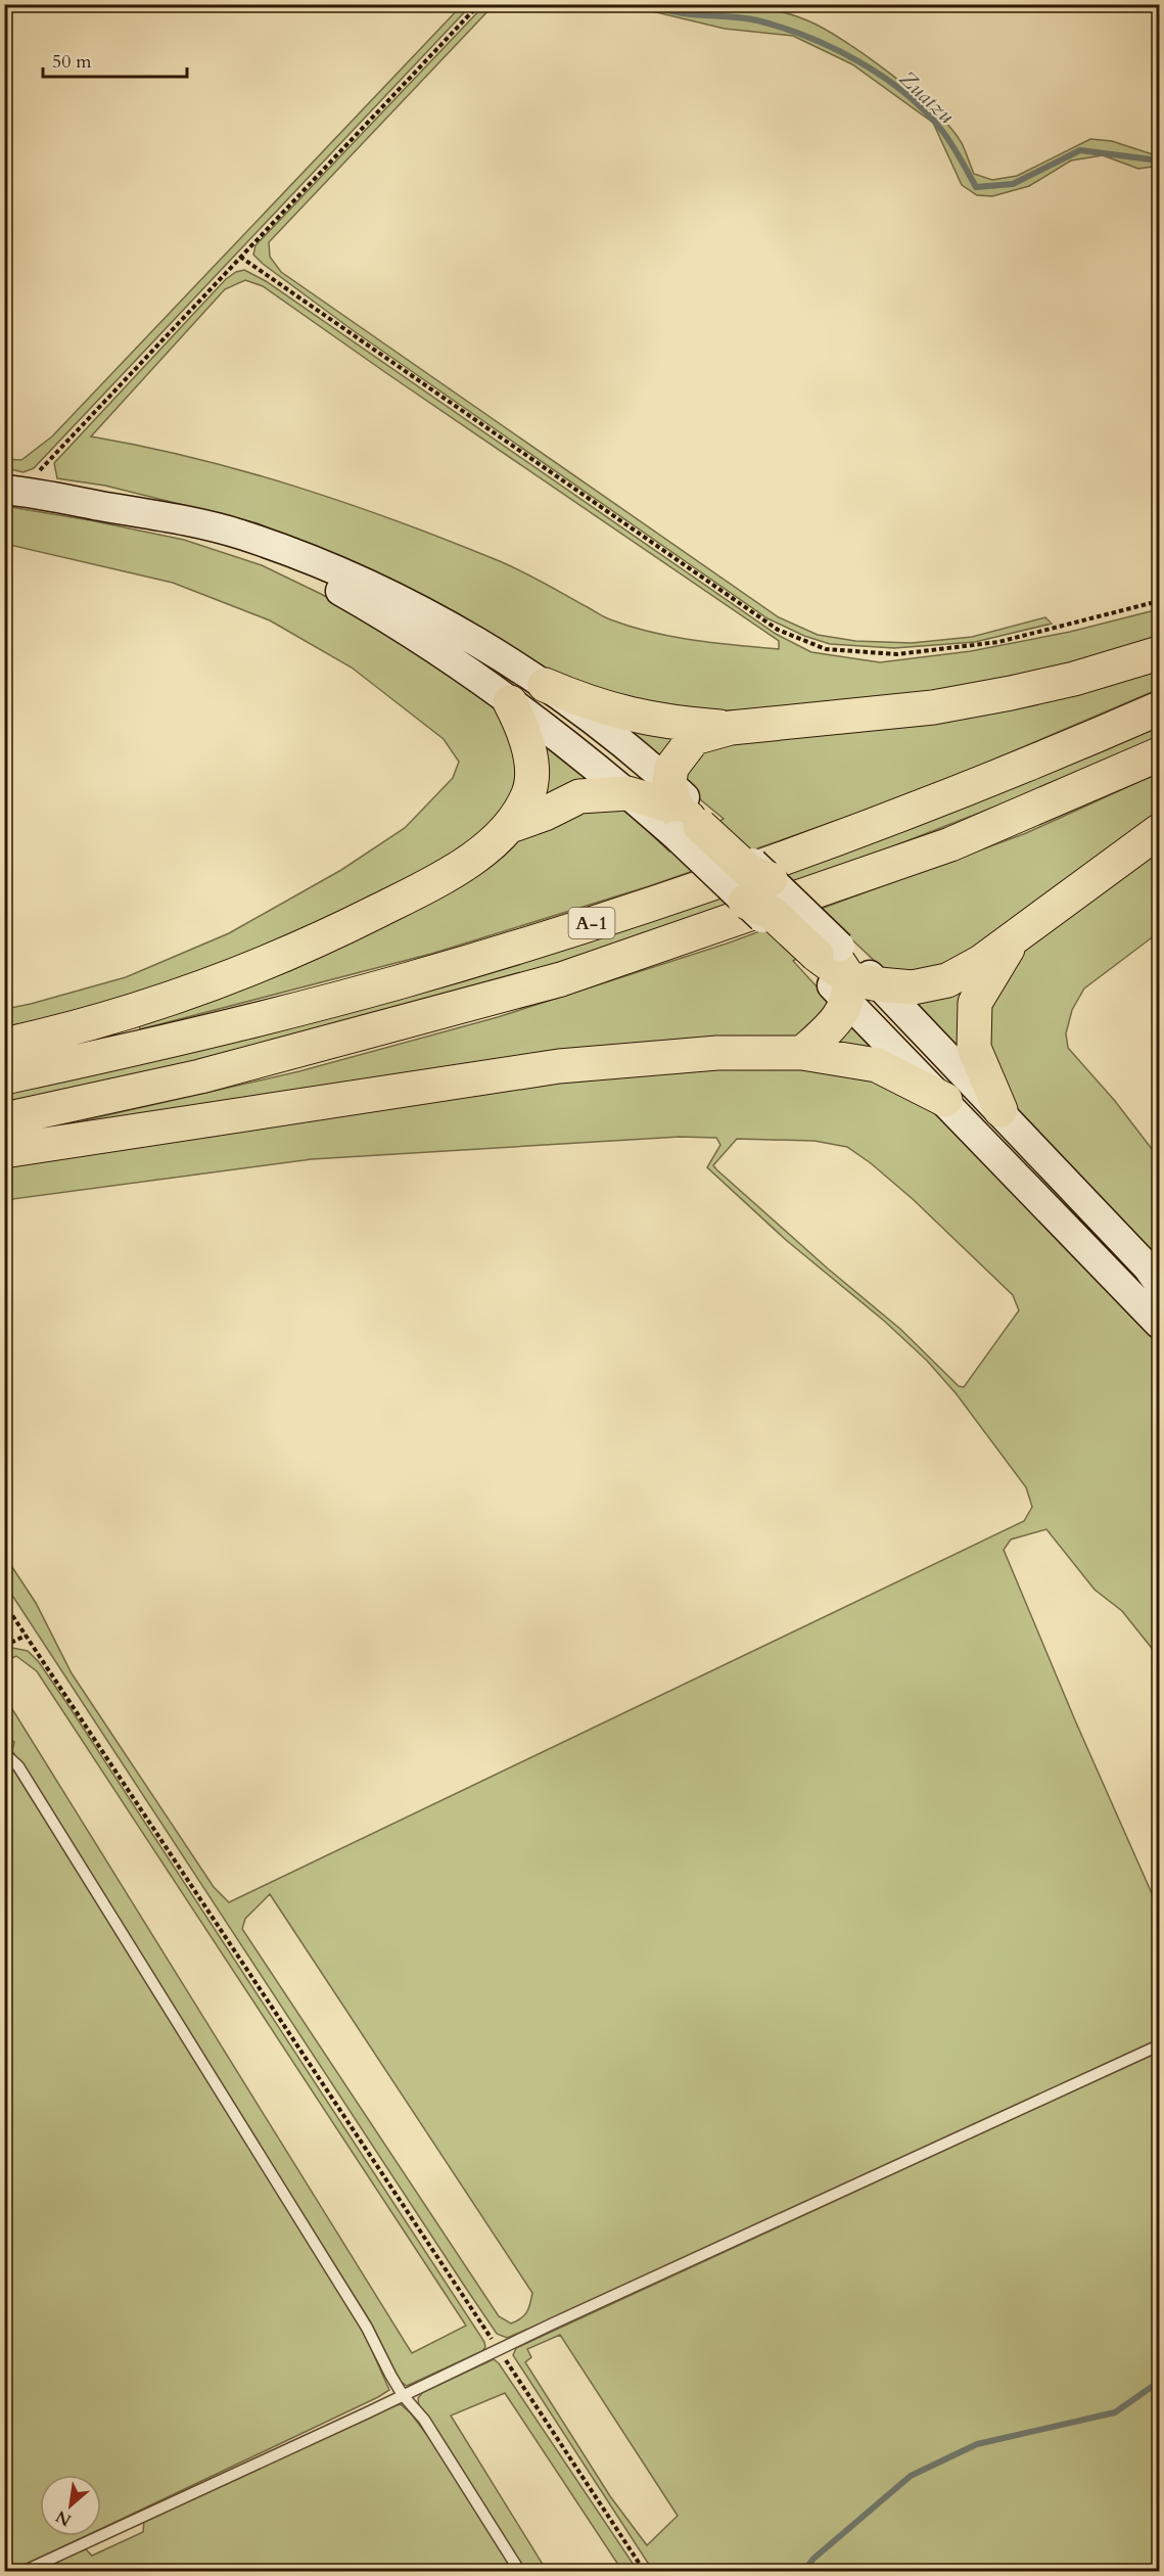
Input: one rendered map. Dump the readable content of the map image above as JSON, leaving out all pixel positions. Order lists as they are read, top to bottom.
{
  "streets": {
    "highway": ["A-1"]
  },
  "water": ["Zuatzu"],
  "scale_bar": "50 m",
  "north": "bottom left"
}
